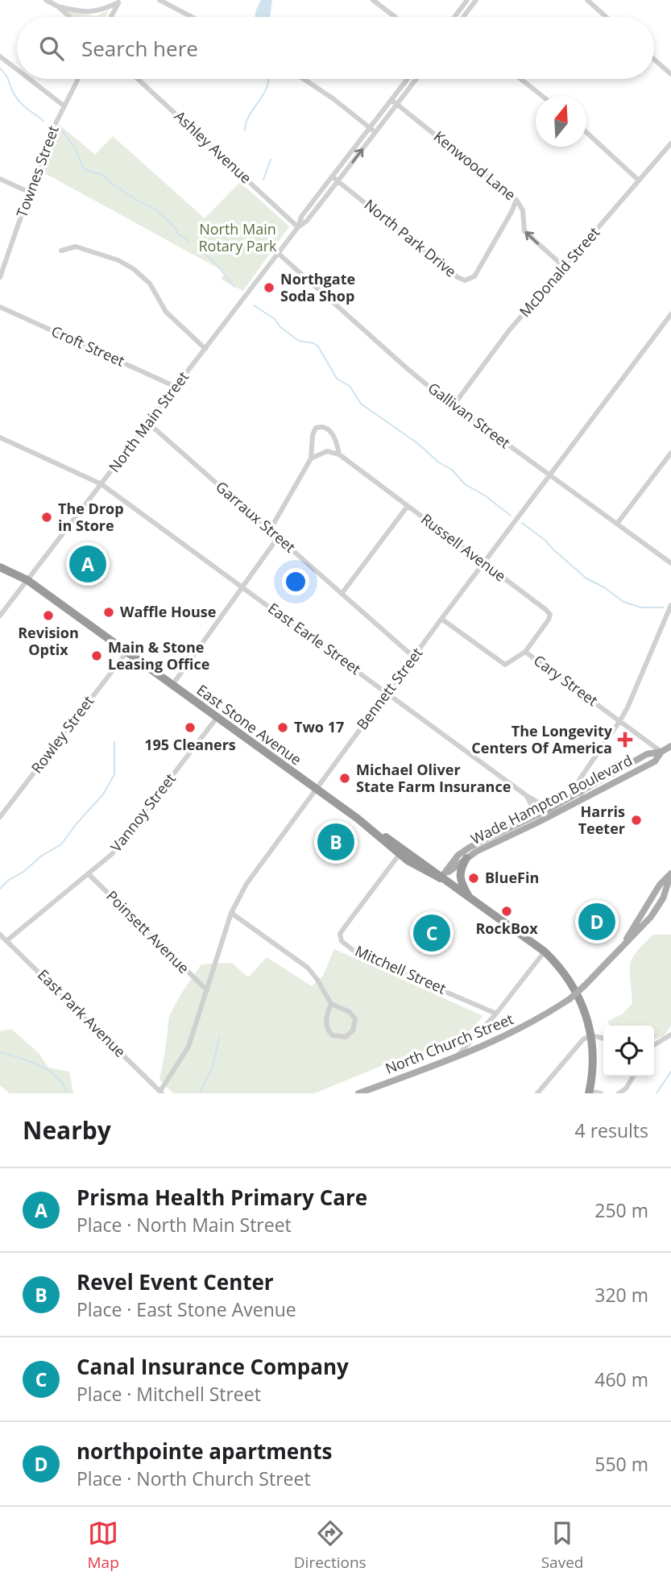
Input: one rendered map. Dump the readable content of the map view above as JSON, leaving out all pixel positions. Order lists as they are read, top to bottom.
{
  "streets": {
    "highway": ["East Stone Avenue"],
    "main road": ["Wade Hampton Boulevard", "North Church Street"],
    "street": [
      "Ashley Avenue",
      "Kenwood Lane",
      "Townes Street",
      "North Park Drive",
      "McDonald Street",
      "Croft Street",
      "Gallivan Street",
      "North Main Street",
      "Garraux Street",
      "Russell Avenue",
      "East Earle Street",
      "Cary Street",
      "Bennett Street",
      "Rowley Street",
      "Vannoy Street",
      "Poinsett Avenue",
      "Mitchell Street",
      "East Park Avenue"
    ]
  },
  "crossings": [
    ["Ashley Avenue", "North Main Street"],
    ["Kenwood Lane", "North Park Drive"],
    ["Kenwood Lane", "McDonald Street"],
    ["Kenwood Lane", "North Main Street"],
    ["North Park Drive", "North Main Street"],
    ["McDonald Street", "Gallivan Street"],
    ["Croft Street", "North Main Street"],
    ["Gallivan Street", "North Main Street"],
    ["Gallivan Street", "Bennett Street"],
    ["North Main Street", "Garraux Street"],
    ["North Main Street", "East Earle Street"],
    ["North Main Street", "East Stone Avenue"],
    ["Garraux Street", "Bennett Street"],
    ["Russell Avenue", "Cary Street"],
    ["Russell Avenue", "Bennett Street"],
    ["East Earle Street", "Bennett Street"],
    ["East Earle Street", "Wade Hampton Boulevard"],
    ["Cary Street", "Bennett Street"],
    ["Cary Street", "Wade Hampton Boulevard"],
    ["Bennett Street", "East Stone Avenue"],
    ["Bennett Street", "Poinsett Avenue"],
    ["Bennett Street", "East Park Avenue"],
    ["East Stone Avenue", "Rowley Street"],
    ["East Stone Avenue", "Wade Hampton Boulevard"],
    ["East Stone Avenue", "Vannoy Street"],
    ["East Stone Avenue", "Mitchell Street"],
    ["Vannoy Street", "Poinsett Avenue"],
    ["Vannoy Street", "East Park Avenue"]
  ],
  "parks": ["North Main Rotary Park"],
  "places": {
    "other": [
      "Northgate Soda Shop",
      "The Drop in Store",
      "Waffle House",
      "Revision Optix",
      "Main & Stone Leasing Office",
      "195 Cleaners",
      "Two 17",
      "Michael Oliver State Farm Insurance",
      "Harris Teeter",
      "BlueFin",
      "RockBox"
    ],
    "health": ["The Longevity Centers Of America"]
  },
  "north": "top",
  "page": {
    "search": "Search here",
    "pins": [
      "A",
      "B",
      "D",
      "C"
    ],
    "heading": ["Nearby", "4 results"],
    "list": [
      {
        "mark": "A",
        "name": "Prisma Health Primary Care",
        "note": "Place · North Main Street",
        "value": "250 m"
      },
      {
        "mark": "B",
        "name": "Revel Event Center",
        "note": "Place · East Stone Avenue",
        "value": "320 m"
      },
      {
        "mark": "C",
        "name": "Canal Insurance Company",
        "note": "Place · Mitchell Street",
        "value": "460 m"
      },
      {
        "mark": "D",
        "name": "northpointe apartments",
        "note": "Place · North Church Street",
        "value": "550 m"
      }
    ],
    "nav": ["Map", "Directions", "Saved"]
  }
}
